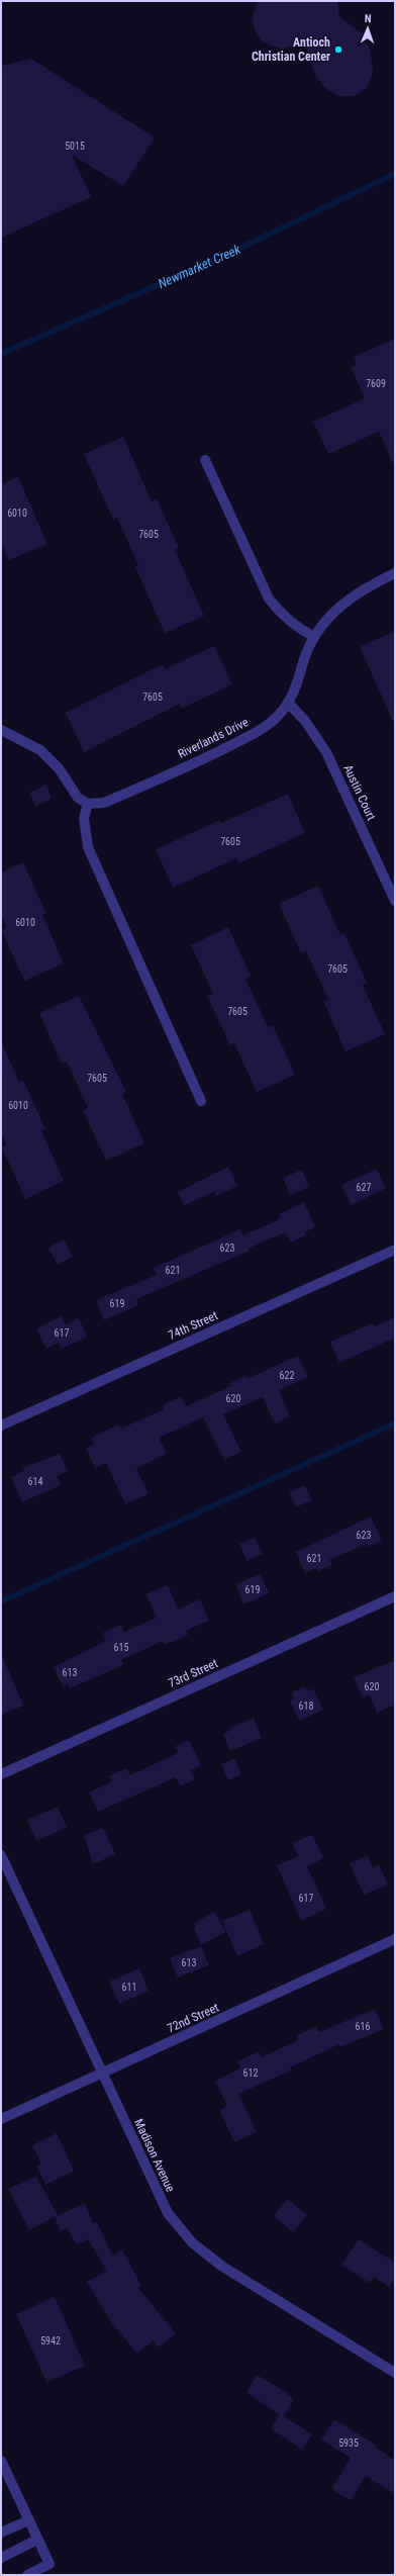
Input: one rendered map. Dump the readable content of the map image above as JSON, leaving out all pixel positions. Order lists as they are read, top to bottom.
{
  "streets": {
    "street": [
      "Riverlands Drive",
      "Austin Court",
      "74th Street",
      "73rd Street",
      "72nd Street",
      "Madison Avenue"
    ]
  },
  "crossings": [
    ["Riverlands Drive", "Austin Court"],
    ["72nd Street", "Madison Avenue"]
  ],
  "water": ["Newmarket Creek"],
  "places": ["Antioch Christian Center"],
  "house_numbers": [
    "5015",
    "7609",
    "6010",
    "7605",
    "7605",
    "7605",
    "6010",
    "7605",
    "7605",
    "7605",
    "6010",
    "627",
    "623",
    "621",
    "619",
    "617",
    "622",
    "620",
    "614",
    "623",
    "621",
    "619",
    "615",
    "613",
    "620",
    "618",
    "617",
    "613",
    "611",
    "616",
    "612",
    "5942",
    "5935"
  ],
  "north": "top"
}
